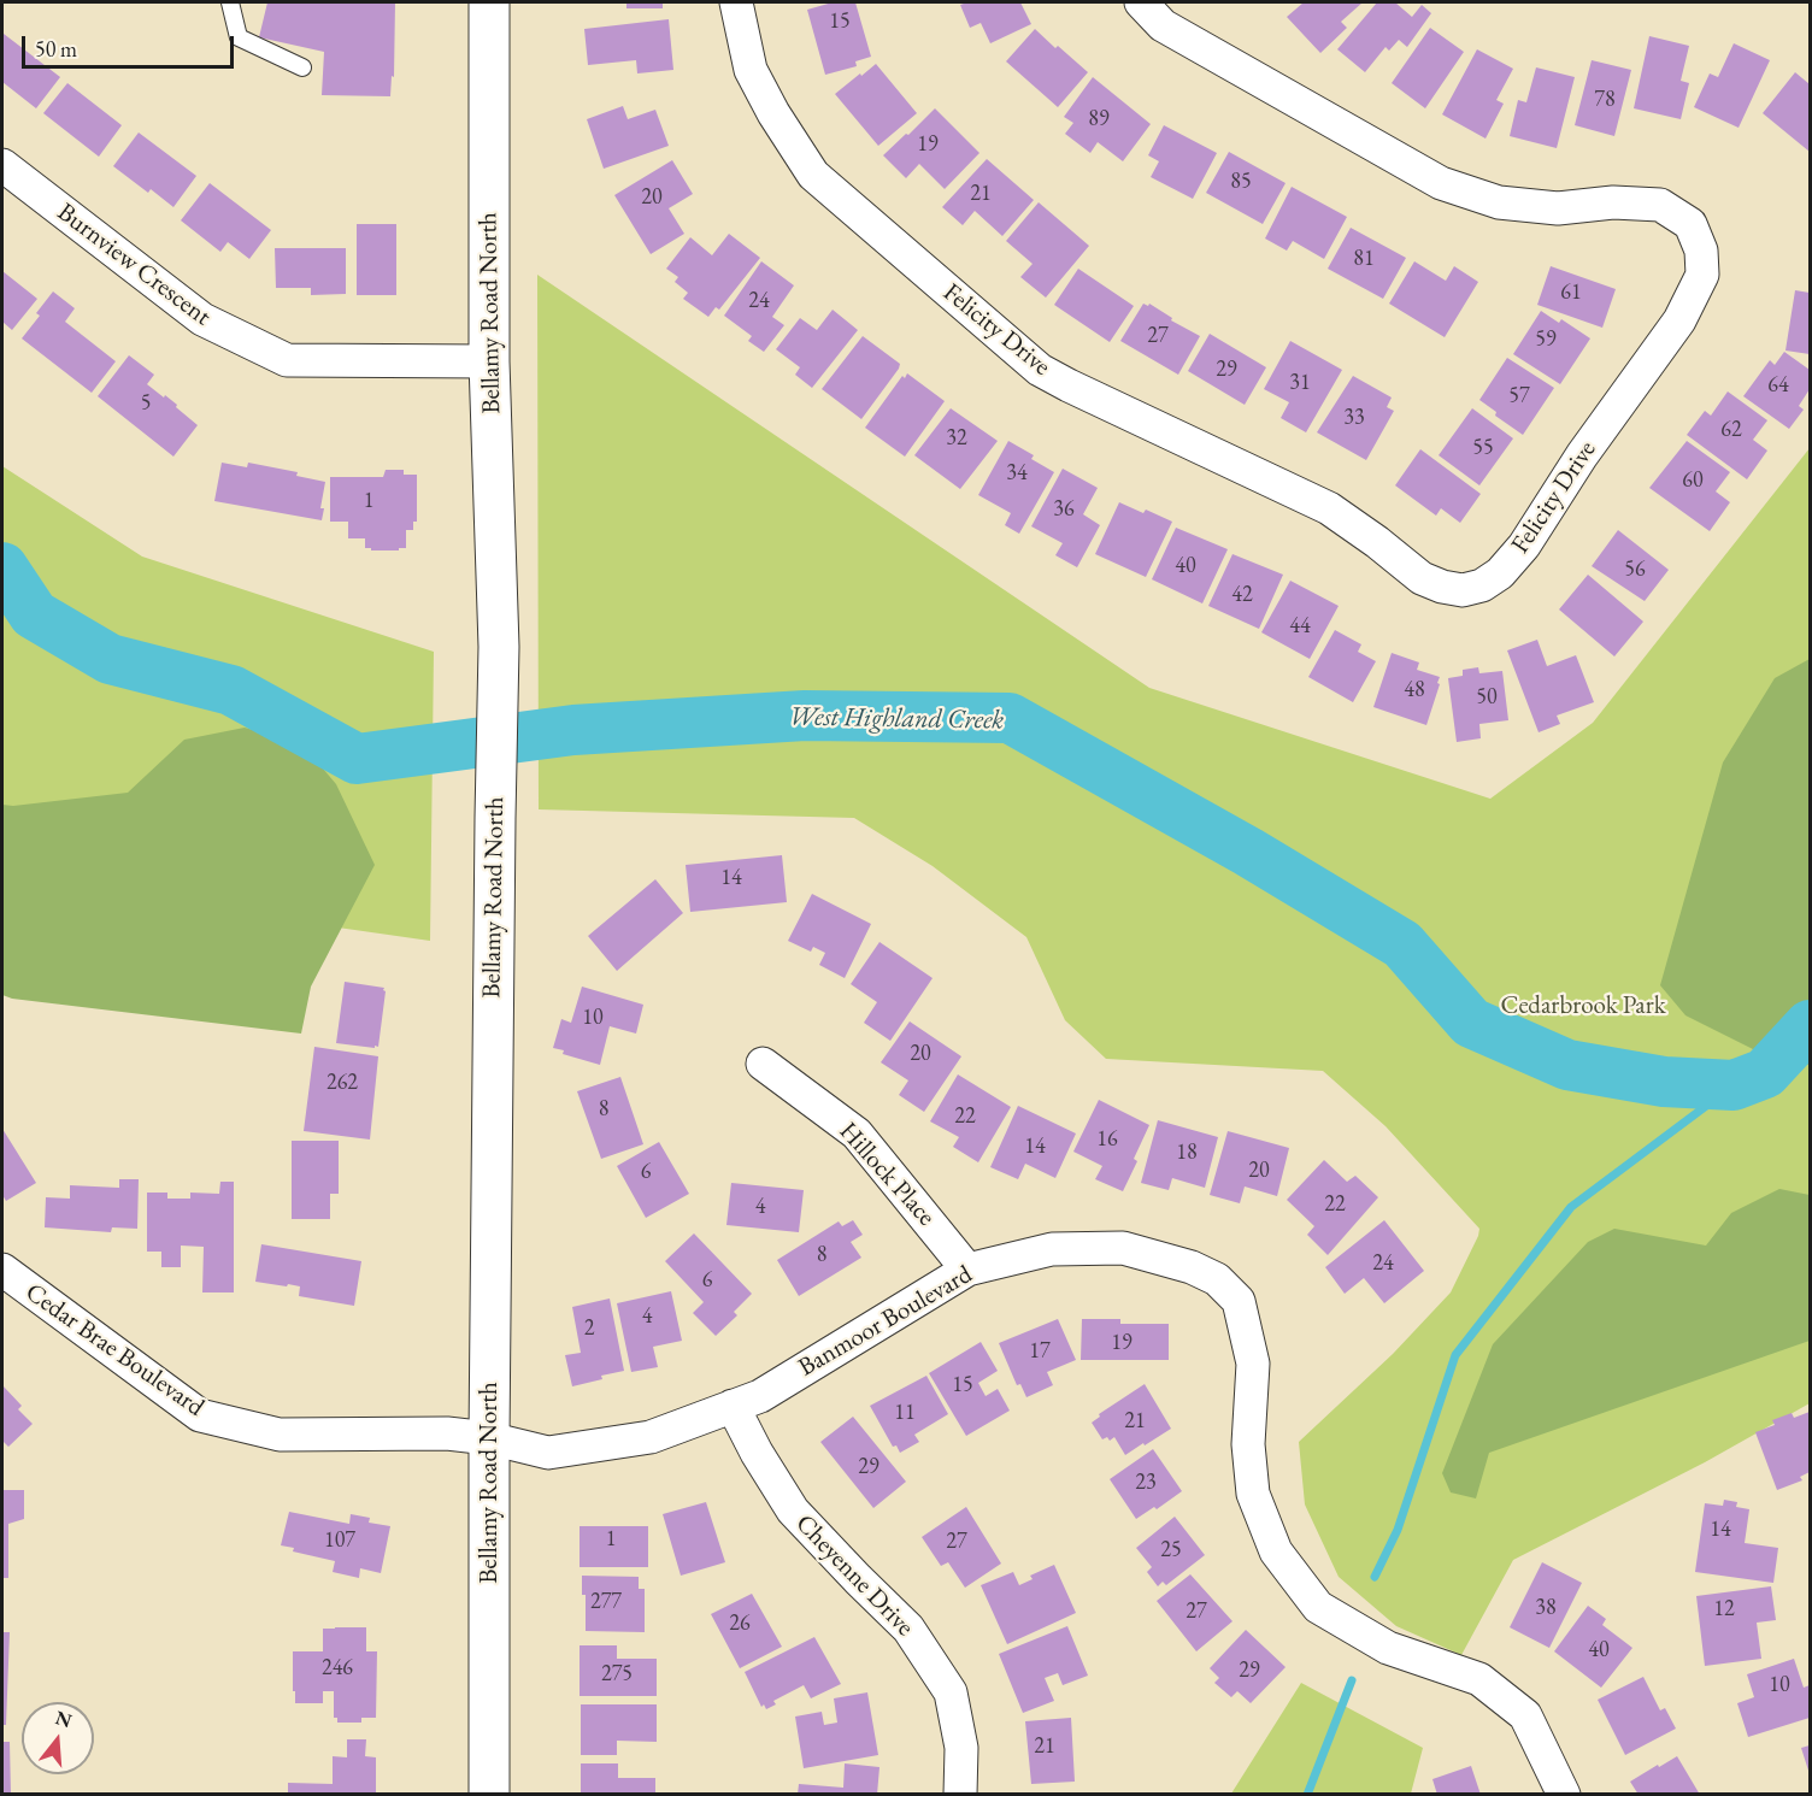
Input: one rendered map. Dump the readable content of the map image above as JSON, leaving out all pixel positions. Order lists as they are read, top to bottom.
{
  "streets": {
    "street": [
      "Burnview Crescent",
      "Bellamy Road North",
      "Felicity Drive",
      "Hillock Place",
      "Banmoor Boulevard",
      "Cedar Brae Boulevard",
      "Cheyenne Drive"
    ]
  },
  "crossings": [
    ["Burnview Crescent", "Bellamy Road North"],
    ["Bellamy Road North", "Banmoor Boulevard"],
    ["Bellamy Road North", "Cedar Brae Boulevard"],
    ["Hillock Place", "Banmoor Boulevard"],
    ["Banmoor Boulevard", "Cedar Brae Boulevard"],
    ["Banmoor Boulevard", "Cheyenne Drive"]
  ],
  "water": ["West Highland Creek"],
  "parks": ["Cedarbrook Park"],
  "house_numbers": [
    "15",
    "78",
    "89",
    "19",
    "85",
    "21",
    "20",
    "81",
    "61",
    "24",
    "27",
    "59",
    "29",
    "31",
    "64",
    "57",
    "5",
    "33",
    "62",
    "32",
    "55",
    "34",
    "60",
    "1",
    "36",
    "40",
    "56",
    "42",
    "44",
    "48",
    "50",
    "14",
    "10",
    "20",
    "262",
    "8",
    "22",
    "16",
    "14",
    "18",
    "20",
    "6",
    "22",
    "4",
    "8",
    "24",
    "6",
    "4",
    "2",
    "19",
    "17",
    "15",
    "11",
    "21",
    "29",
    "23",
    "14",
    "1",
    "107",
    "27",
    "25",
    "277",
    "38",
    "12",
    "27",
    "26",
    "40",
    "246",
    "29",
    "275",
    "10",
    "21"
  ],
  "scale_bar": "50 m",
  "north": "top"
}
